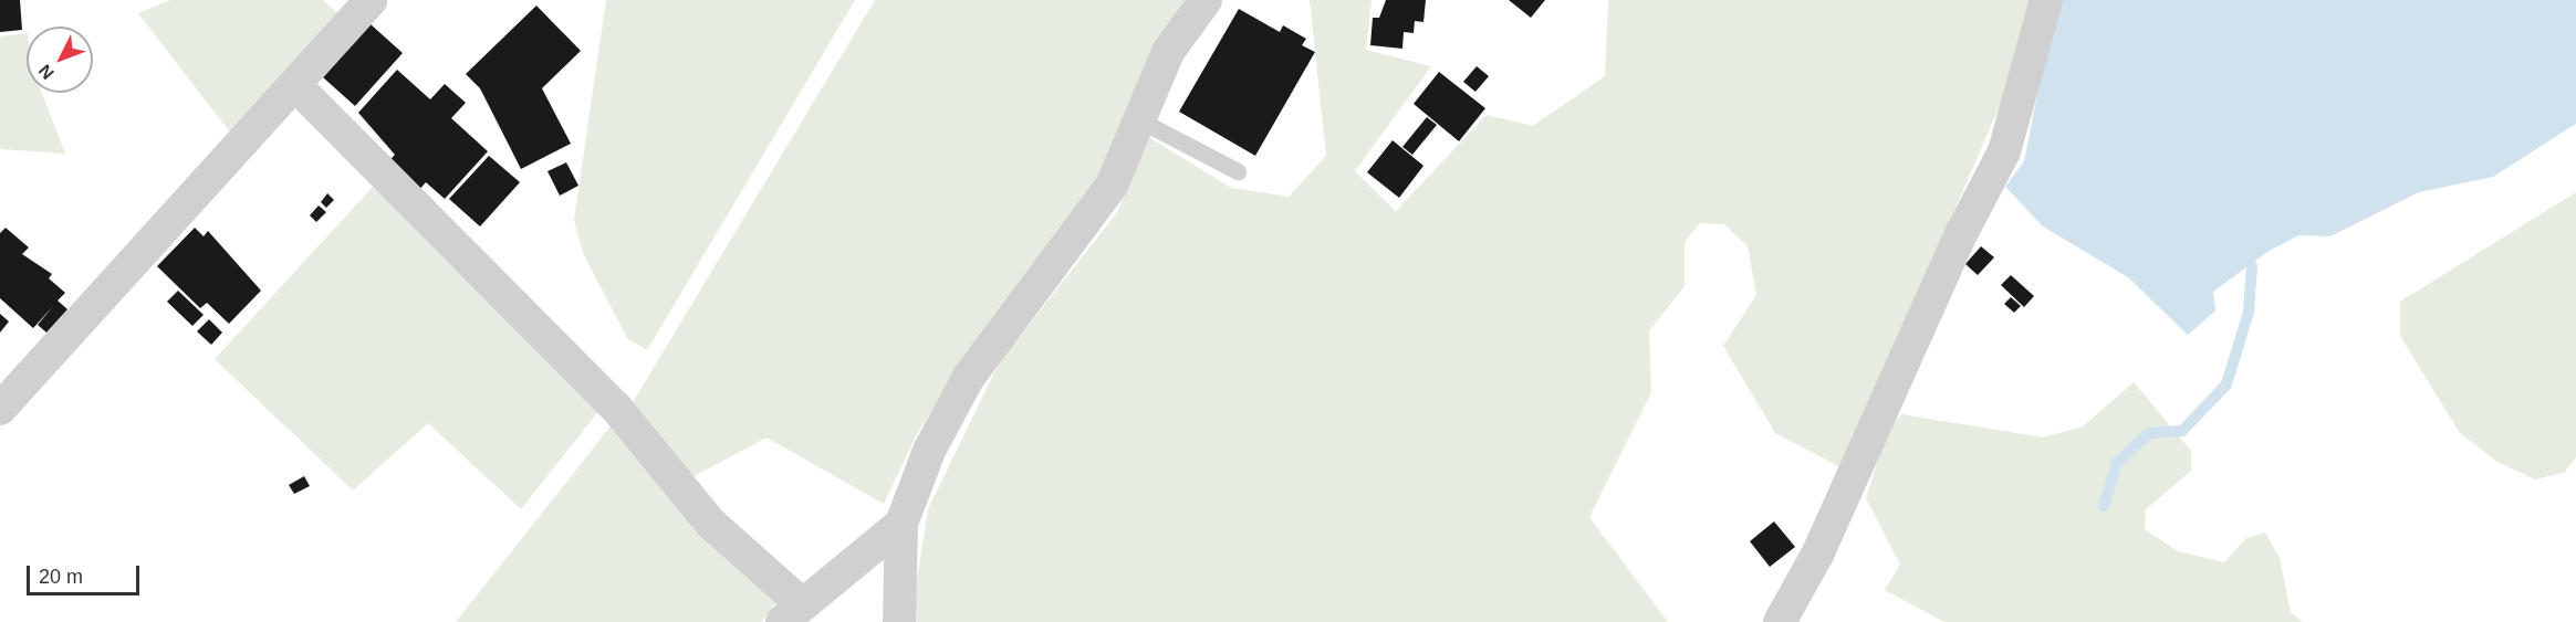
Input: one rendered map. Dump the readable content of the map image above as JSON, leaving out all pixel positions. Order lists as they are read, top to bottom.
{
  "scale_bar": "20 m",
  "north": "bottom left"
}
